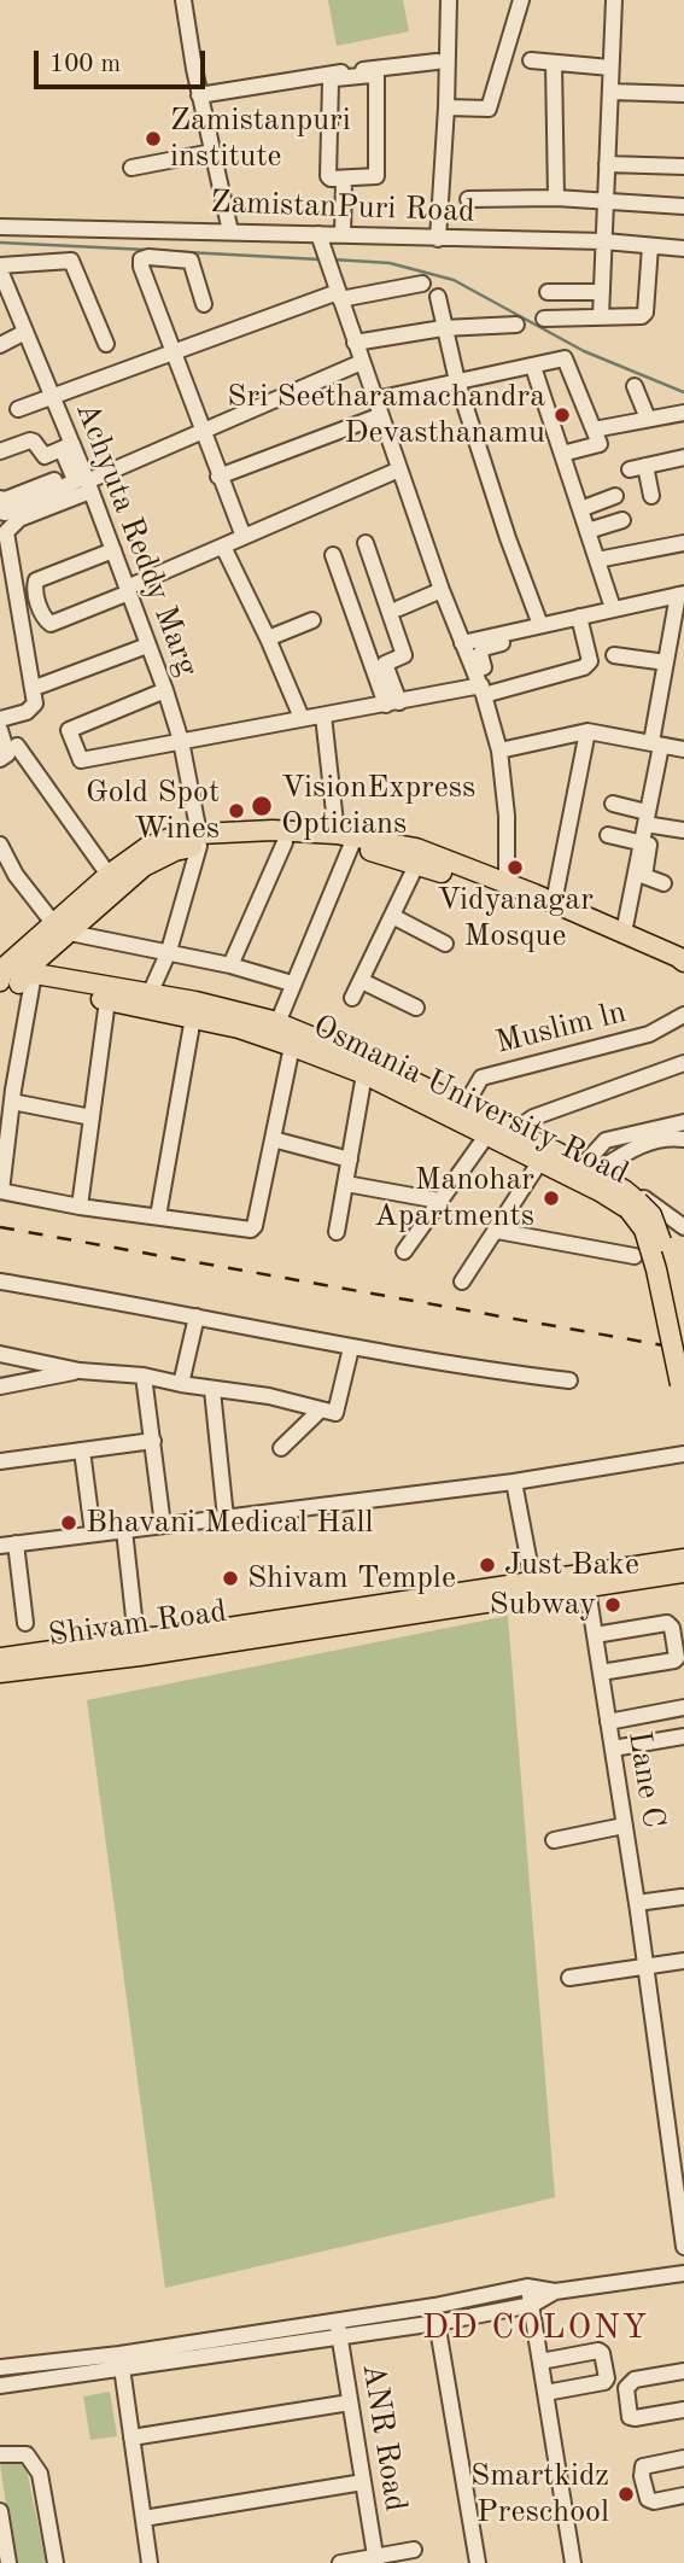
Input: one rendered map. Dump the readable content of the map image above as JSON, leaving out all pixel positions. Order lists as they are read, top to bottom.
{
  "streets": {
    "main road": ["Osmania University Road", "Shivam Road"],
    "street": [
      "ZamistanPuri Road",
      "Achyuta Reddy Marg",
      "Muslim ln",
      "Lane C",
      "ANR Road"
    ]
  },
  "crossings": [
    ["Muslim ln", "Osmania University Road"],
    ["Shivam Road", "Lane C"]
  ],
  "districts": ["DD COLONY"],
  "places": [
    "Zamistanpuri institute",
    "Sri Seetharamachandra Devasthanamu",
    "VisionExpress Opticians",
    "Gold Spot Wines",
    "Vidyanagar Mosque",
    "Manohar Apartments",
    "Bhavani Medical Hall",
    "Just Bake",
    "Shivam Temple",
    "Subway",
    "Smartkidz Preschool"
  ],
  "scale_bar": "100 m"
}
